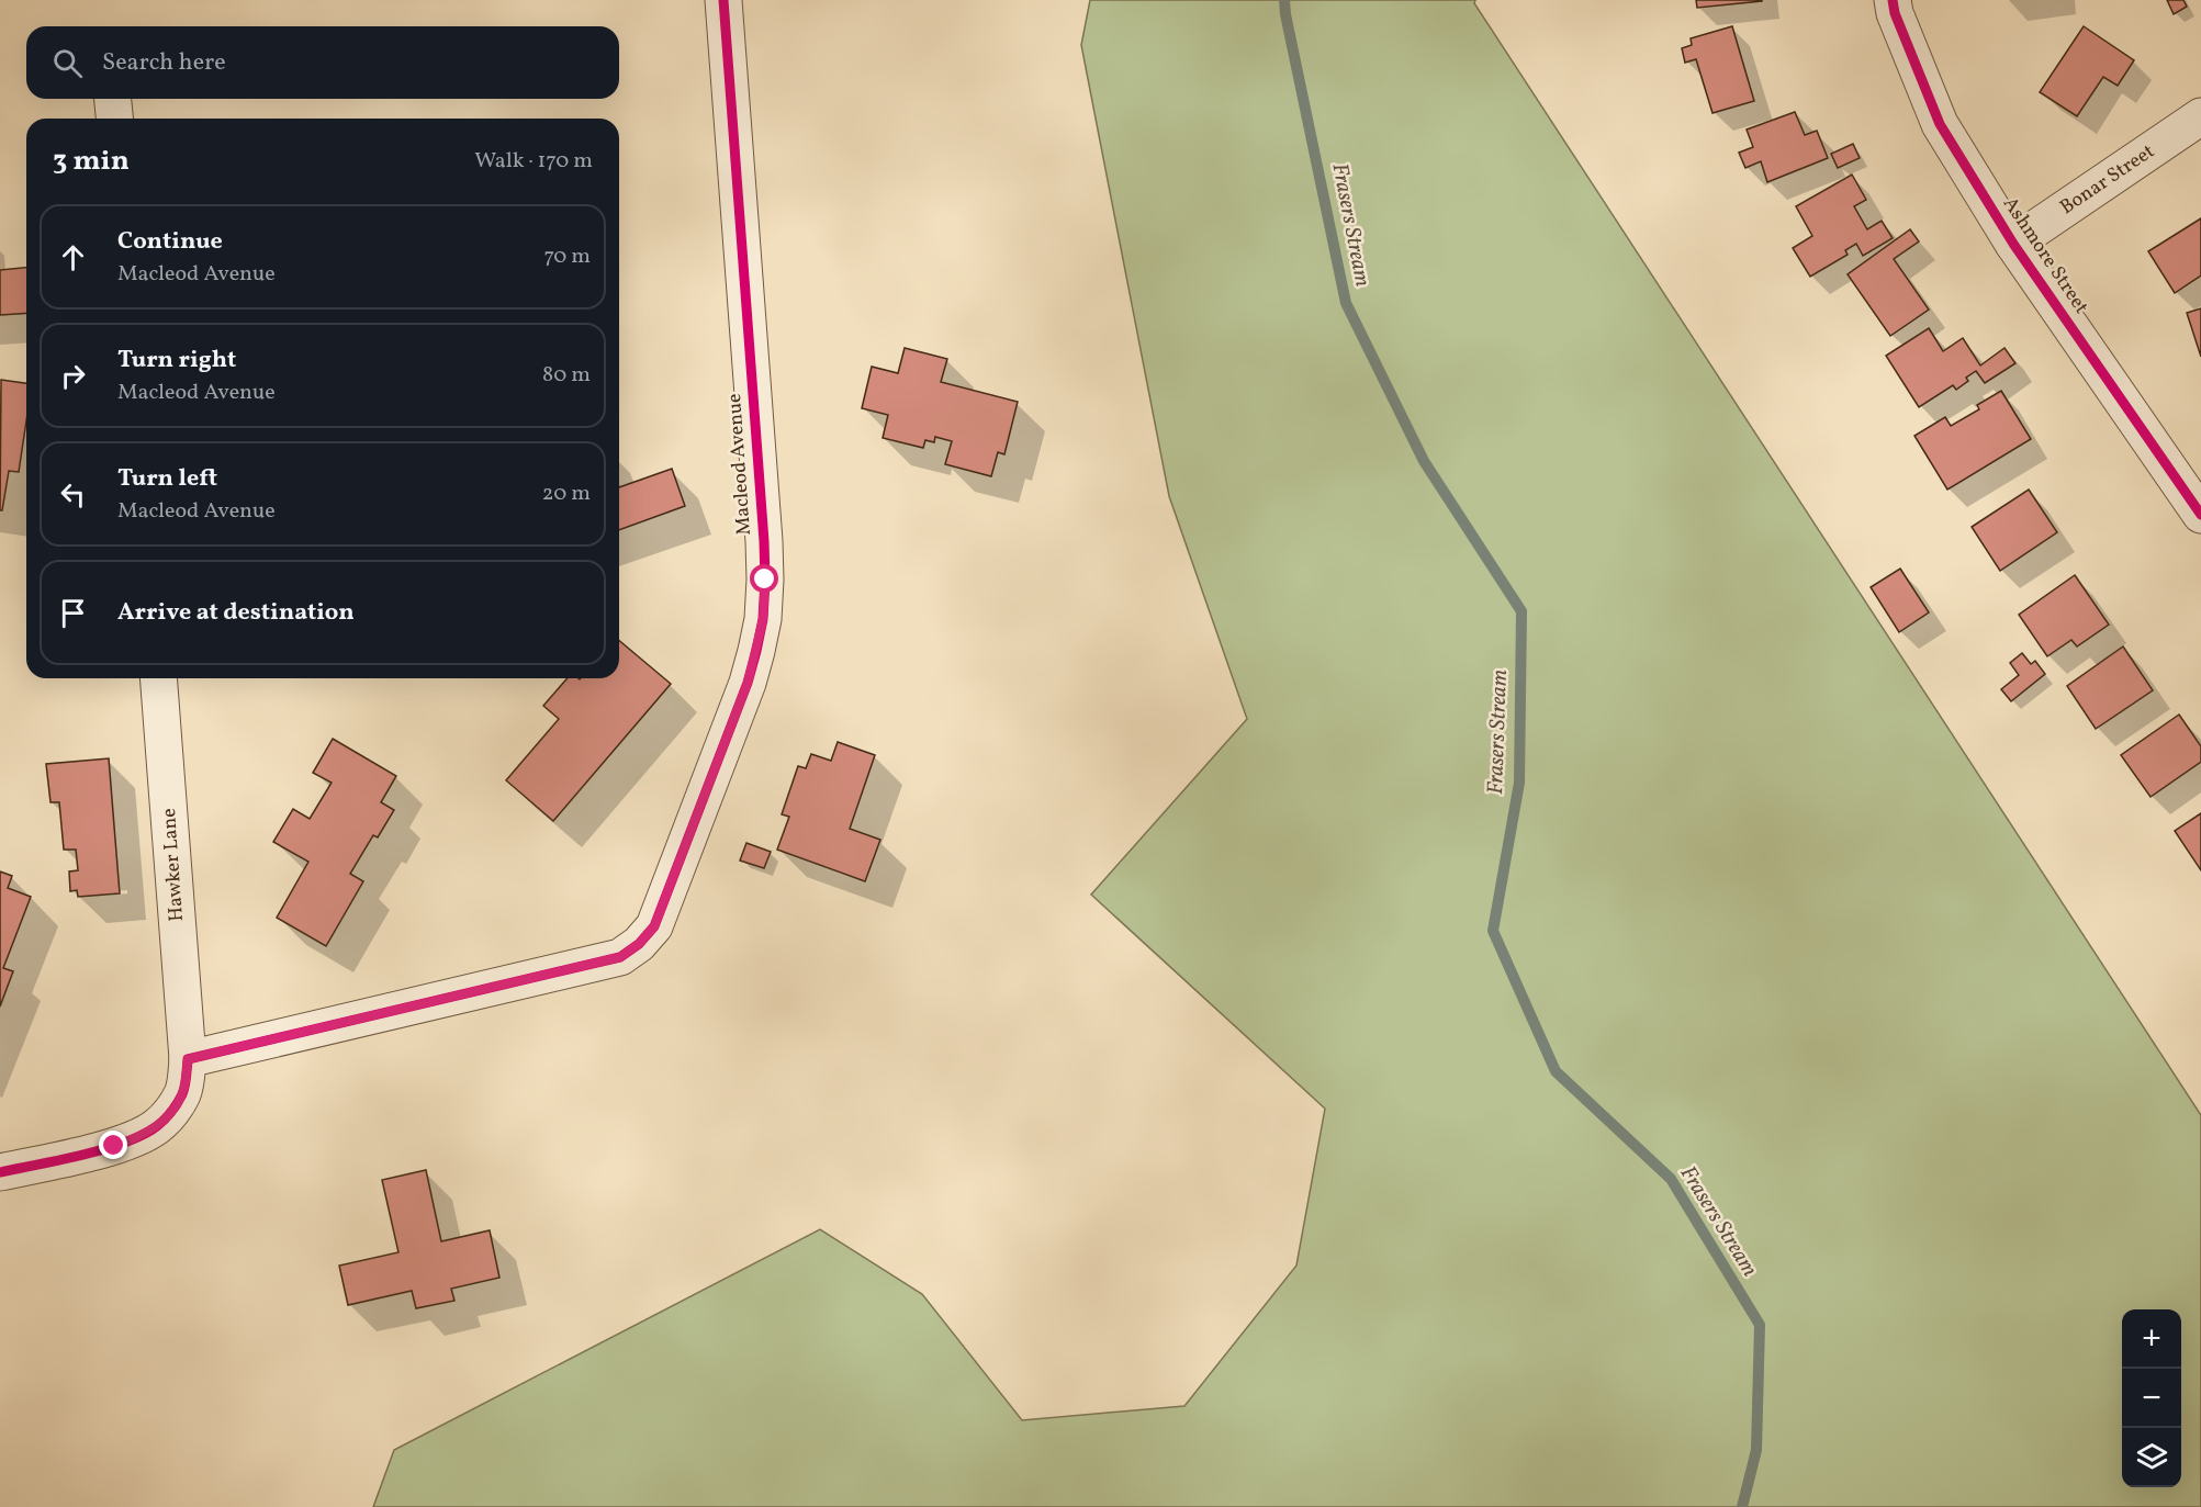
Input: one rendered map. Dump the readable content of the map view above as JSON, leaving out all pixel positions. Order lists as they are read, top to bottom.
{
  "streets": {
    "street": [
      "Bonar Street",
      "Ashmore Street",
      "Macleod Avenue",
      "Hawker Lane"
    ]
  },
  "crossings": [
    ["Bonar Street", "Ashmore Street"],
    ["Macleod Avenue", "Hawker Lane"]
  ],
  "water": ["Frasers Stream"],
  "page": {
    "search": "Search here",
    "heading": ["3 min", "Walk · 170 m"],
    "list": [
      ["Continue", "Macleod Avenue", "70 m"],
      ["Turn right", "Macleod Avenue", "80 m"],
      ["Turn left", "Macleod Avenue", "20 m"],
      "Arrive at destination"
    ],
    "map_buttons": ["+", "−"]
  }
}
